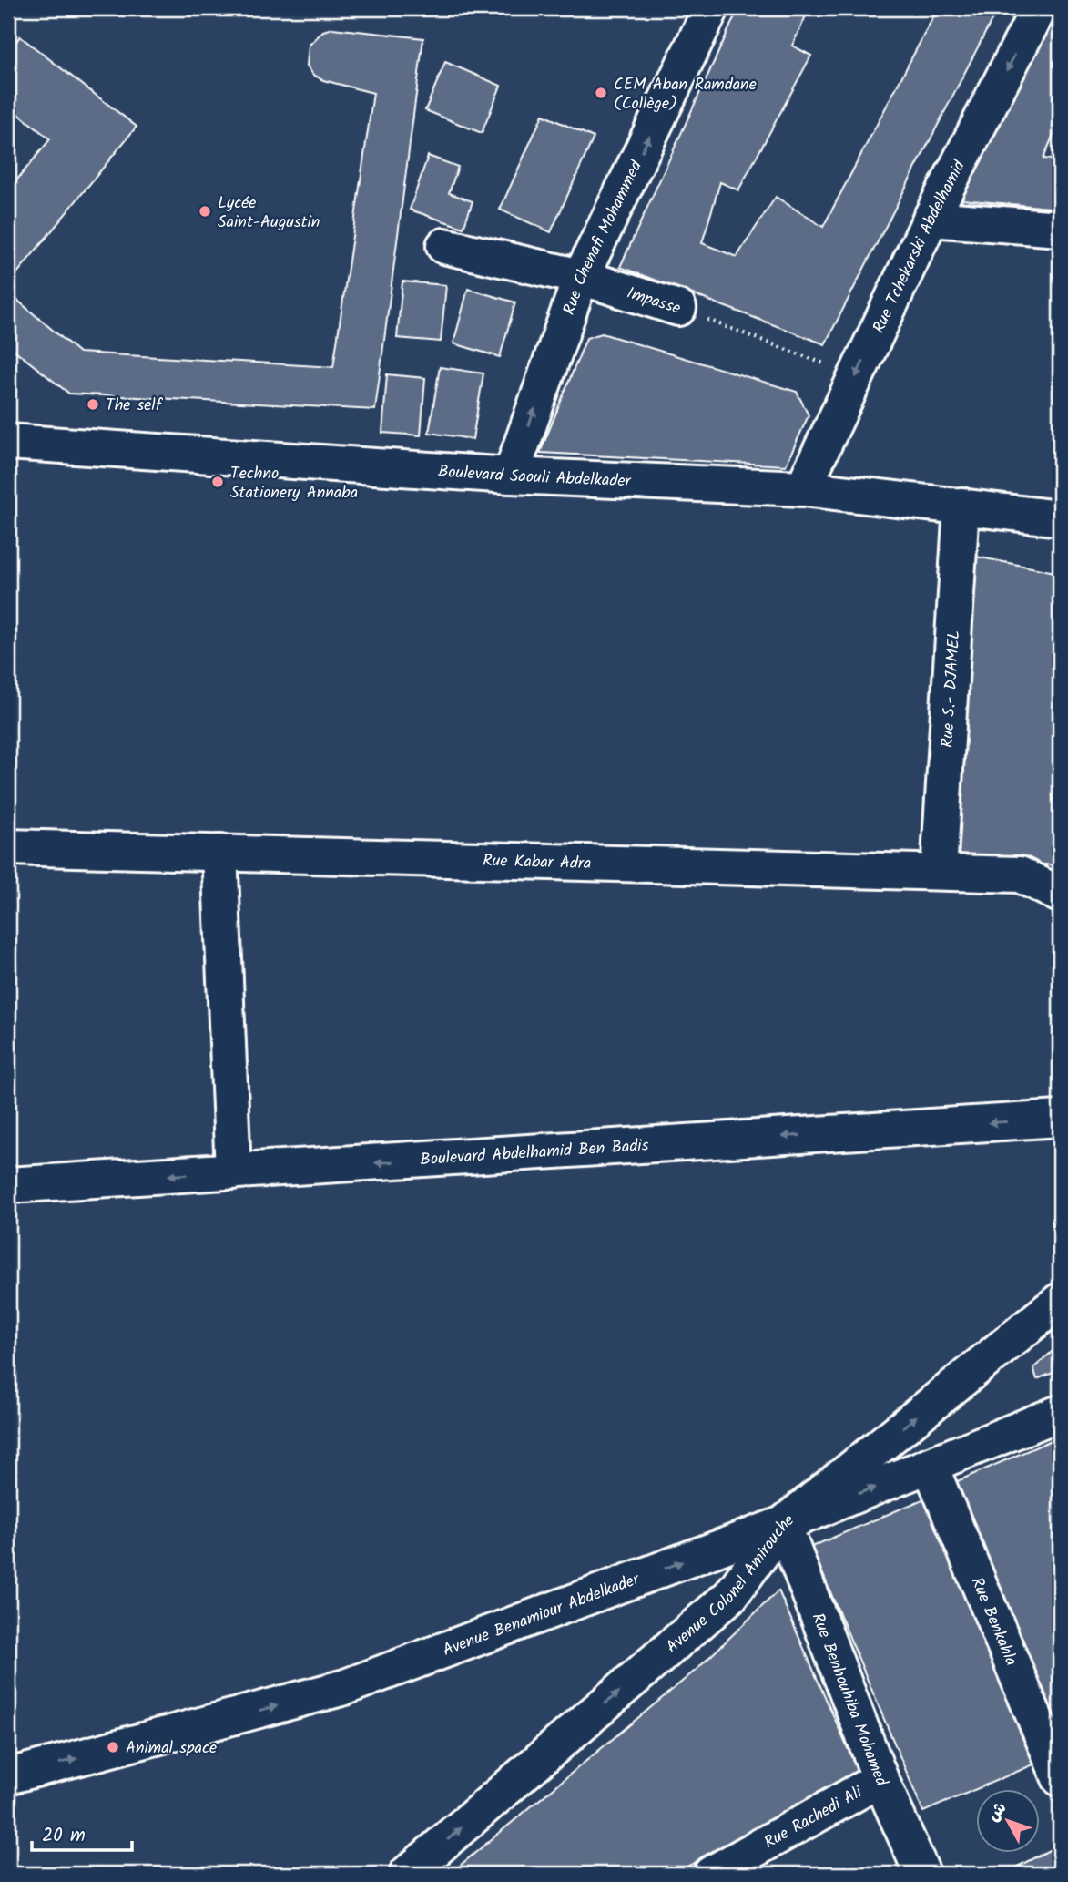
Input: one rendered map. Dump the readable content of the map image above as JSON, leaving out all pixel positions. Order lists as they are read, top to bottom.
{
  "streets": {
    "street": [
      "Rue Chenafi Mohammed",
      "Rue Tchekarski Abdelhamid",
      "Impasse",
      "Boulevard Saouli Abdelkader",
      "Rue S.- DJAMEL",
      "Rue Kabar Adra",
      "Boulevard Abdelhamid Ben Badis",
      "Avenue Colonel Amirouche",
      "Avenue Benamiour Abdelkader",
      "Rue Benkahla",
      "Rue Benhouhiba Mohamed",
      "Rue Rachedi Ali"
    ]
  },
  "crossings": [
    ["Rue Chenafi Mohammed", "Impasse"],
    ["Rue Chenafi Mohammed", "Boulevard Saouli Abdelkader"],
    ["Rue Tchekarski Abdelhamid", "Impasse"],
    ["Rue Tchekarski Abdelhamid", "Boulevard Saouli Abdelkader"],
    ["Boulevard Saouli Abdelkader", "Rue S.- DJAMEL"],
    ["Rue S.- DJAMEL", "Rue Kabar Adra"],
    ["Avenue Colonel Amirouche", "Avenue Benamiour Abdelkader"],
    ["Avenue Colonel Amirouche", "Rue Benhouhiba Mohamed"],
    ["Avenue Benamiour Abdelkader", "Rue Benkahla"],
    ["Avenue Benamiour Abdelkader", "Rue Benhouhiba Mohamed"],
    ["Rue Benhouhiba Mohamed", "Rue Rachedi Ali"]
  ],
  "one_way": [
    "Rue Chenafi Mohammed",
    "Rue Tchekarski Abdelhamid",
    "Boulevard Abdelhamid Ben Badis",
    "Avenue Colonel Amirouche",
    "Avenue Benamiour Abdelkader"
  ],
  "places": [
    "CEM Aban Ramdane (Collège)",
    "Lycée Saint-Augustin",
    "The self",
    "Techno Stationery Annaba",
    "Animal space"
  ],
  "scale_bar": "20 m",
  "north": "top left"
}
